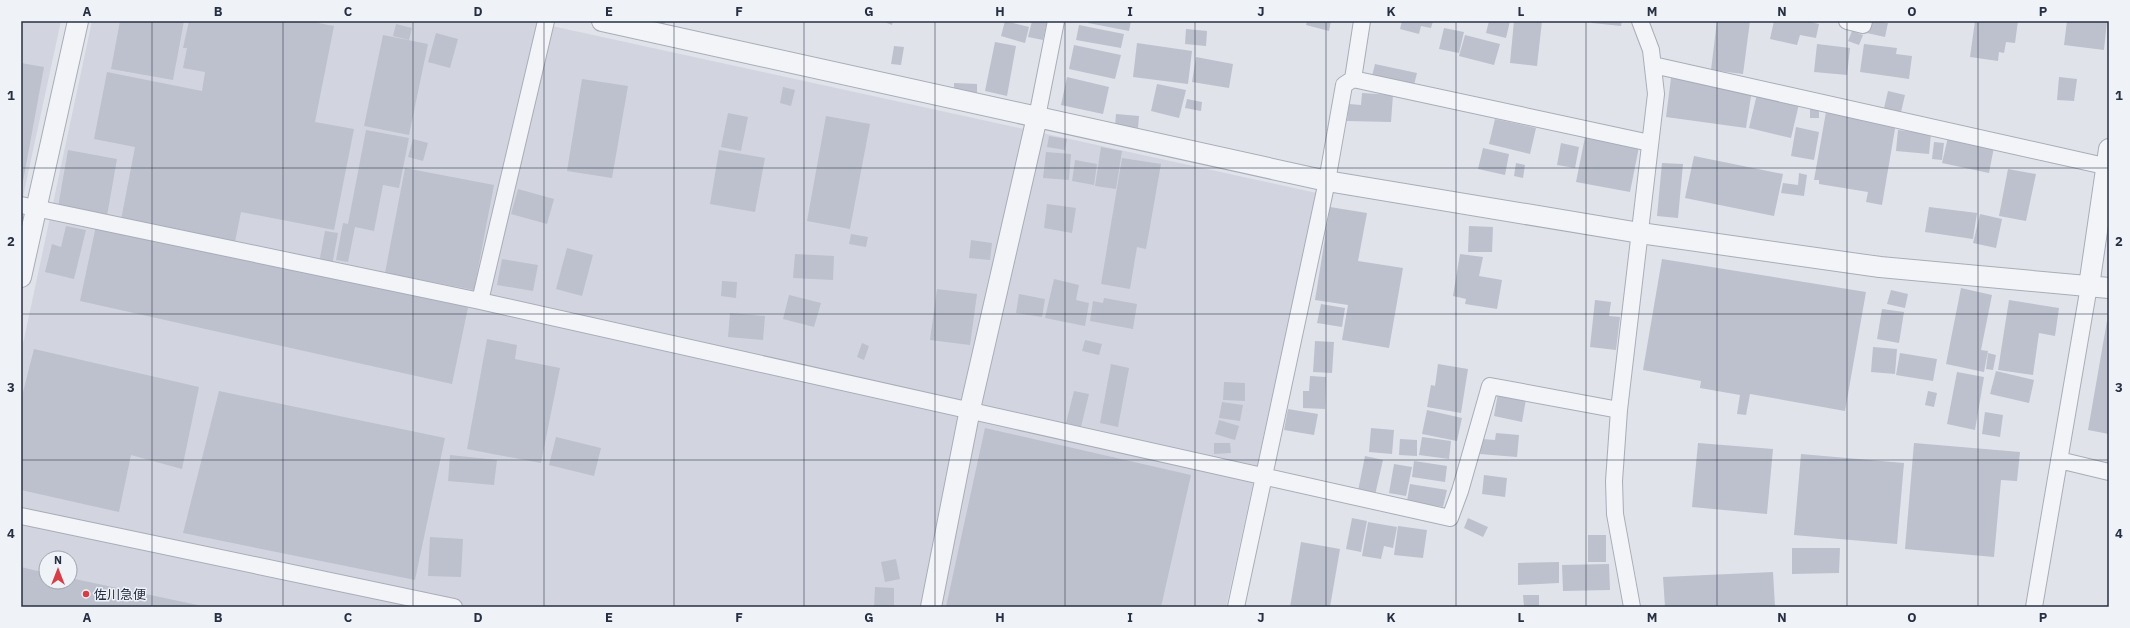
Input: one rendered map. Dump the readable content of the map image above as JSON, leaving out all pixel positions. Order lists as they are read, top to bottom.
{
  "places": ["佐川急便"],
  "north": "top",
  "grid": {
    "columns": [
      "A",
      "B",
      "C",
      "D",
      "E",
      "F",
      "G",
      "H",
      "I",
      "J",
      "K",
      "L",
      "M",
      "N",
      "O",
      "P"
    ],
    "rows": [
      "1",
      "2",
      "3",
      "4"
    ]
  }
}
